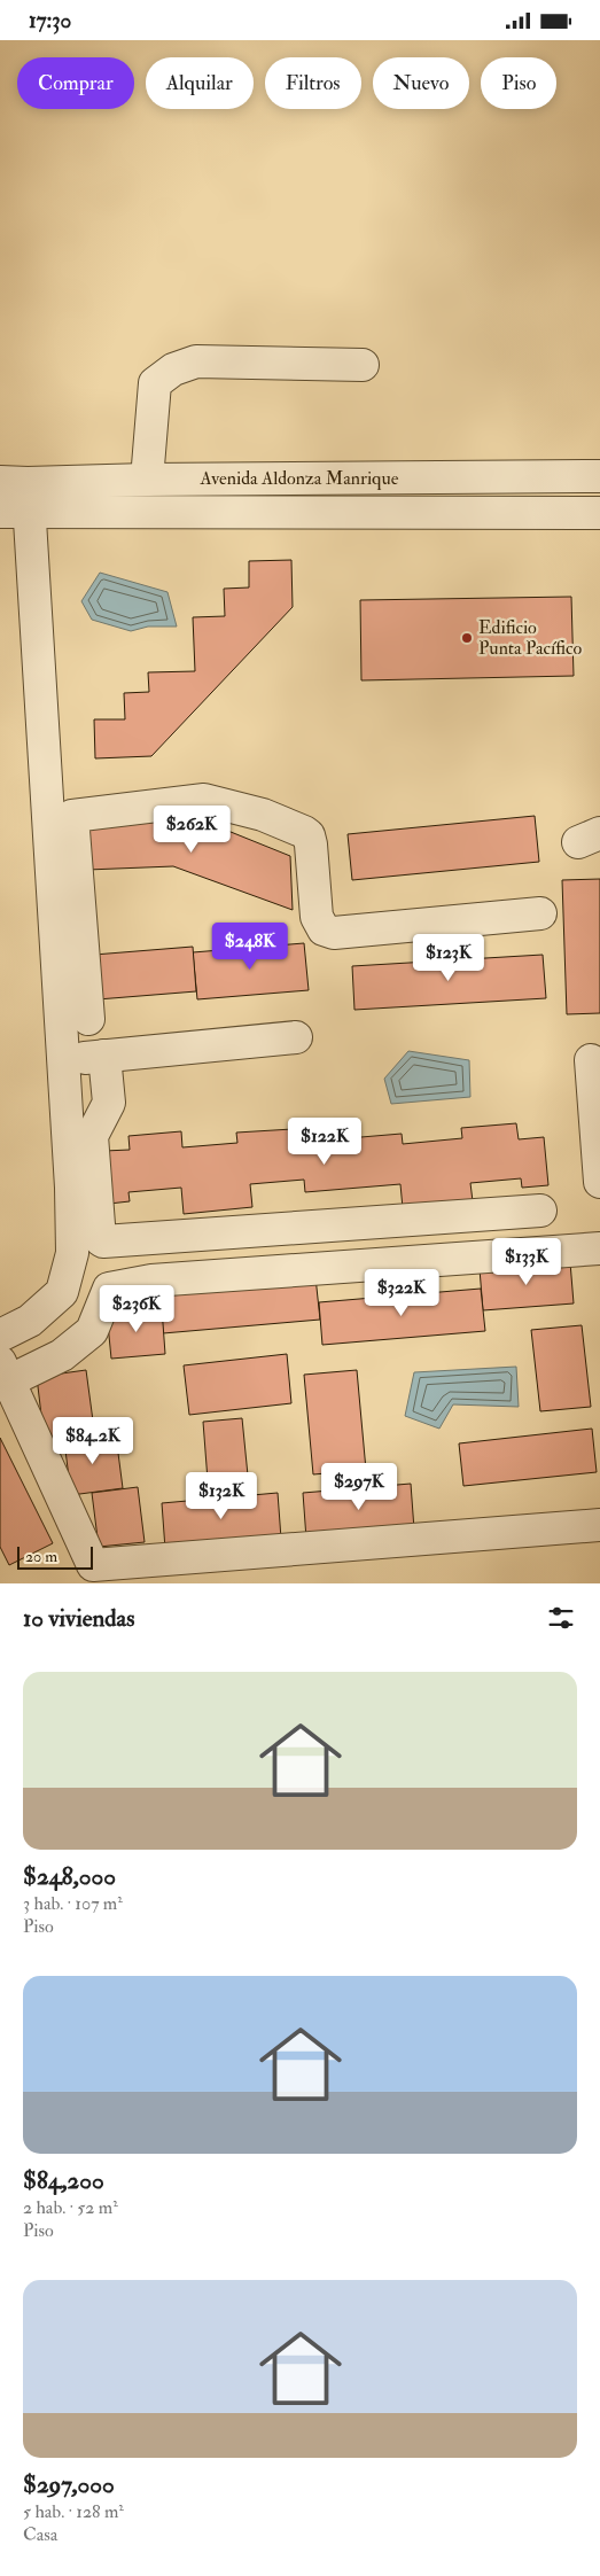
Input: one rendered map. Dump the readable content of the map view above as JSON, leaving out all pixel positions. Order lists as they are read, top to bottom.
{
  "streets": {
    "street": ["Avenida Aldonza Manrique"]
  },
  "places": ["Edificio Punta Pacífico"],
  "scale_bar": "20 m",
  "page": {
    "status": "17:30",
    "chip": [
      "Comprar",
      "Alquilar",
      "Filtros",
      "Nuevo",
      "Piso"
    ],
    "price": [
      "$262K",
      "$248K",
      "$123K",
      "$122K",
      "$133K",
      "$322K",
      "$236K",
      "$84.2K",
      "$297K",
      "$132K"
    ],
    "scale": "20 m",
    "heading": "10 viviendas",
    "list": [
      {
        "name": "$248,000",
        "note": "3 hab. · 107 m² · Piso"
      },
      {
        "name": "$84,200",
        "note": "2 hab. · 52 m² · Piso"
      },
      {
        "name": "$297,000",
        "note": "5 hab. · 128 m² · Casa"
      }
    ]
  }
}
